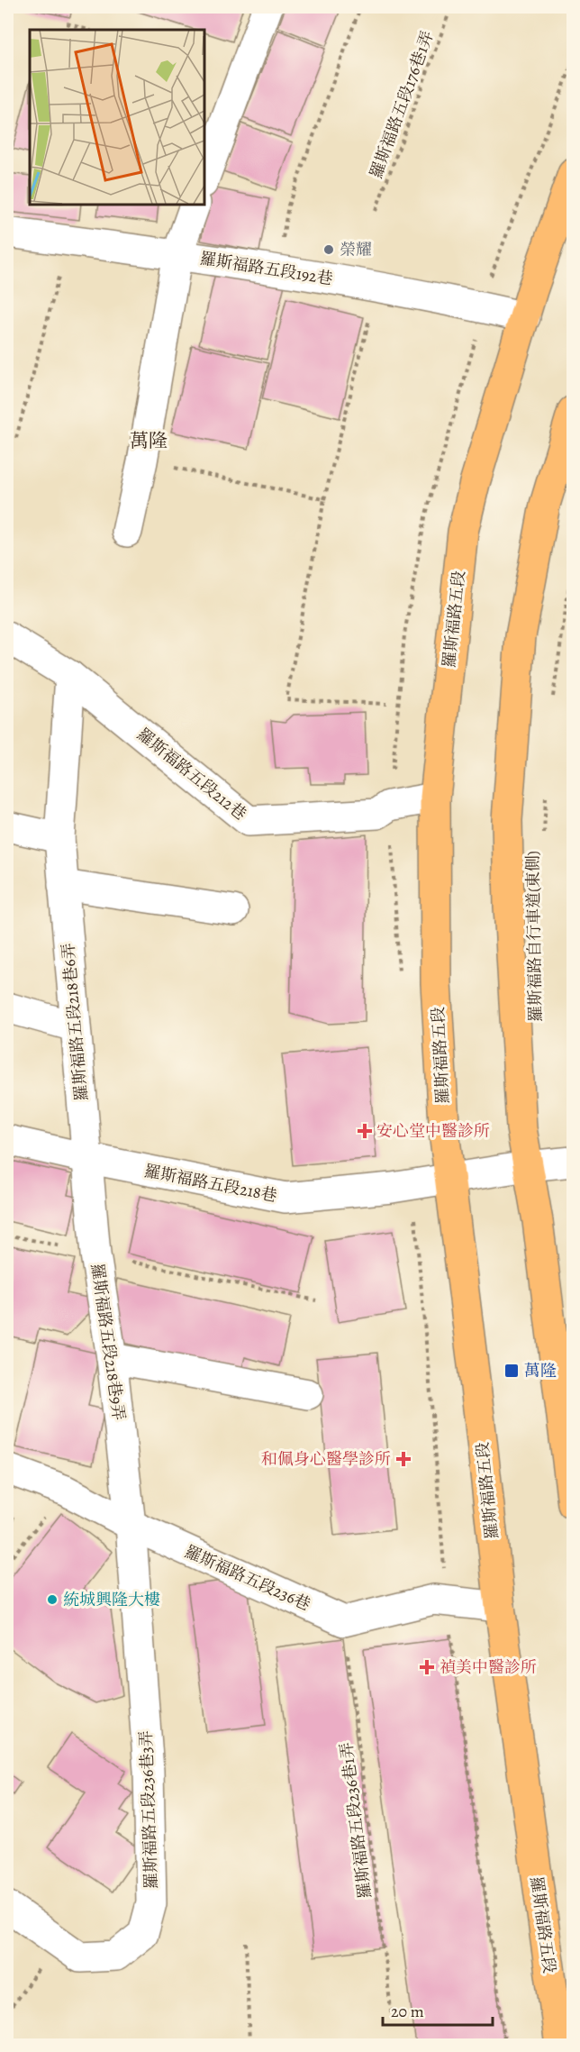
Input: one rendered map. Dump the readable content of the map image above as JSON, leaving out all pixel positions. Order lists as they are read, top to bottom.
{
  "streets": {
    "main road": ["羅斯福路五段"],
    "street": [
      "羅斯福路五段192巷",
      "羅斯福路五段212巷",
      "羅斯福路五段218巷6弄",
      "羅斯福路五段218巷",
      "羅斯福路五段218巷9弄",
      "羅斯福路五段236巷",
      "羅斯福路五段236巷3弄"
    ],
    "path": ["羅斯福路五段176巷1弄", "羅斯福路自行車道(東側)", "羅斯福路五段236巷1弄"]
  },
  "crossings": [
    ["羅斯福路五段192巷", "羅斯福路五段"],
    ["羅斯福路五段", "羅斯福路五段212巷"],
    ["羅斯福路五段", "羅斯福路五段218巷"],
    ["羅斯福路五段212巷", "羅斯福路五段218巷6弄"],
    ["羅斯福路五段218巷6弄", "羅斯福路五段218巷"],
    ["羅斯福路五段218巷6弄", "羅斯福路五段218巷9弄"],
    ["羅斯福路五段218巷", "羅斯福路五段218巷9弄"],
    ["羅斯福路五段218巷9弄", "羅斯福路五段236巷"],
    ["羅斯福路五段218巷9弄", "羅斯福路五段236巷3弄"],
    ["羅斯福路五段236巷", "羅斯福路五段236巷3弄"],
    ["羅斯福路五段236巷", "羅斯福路五段236巷1弄"]
  ],
  "districts": ["萬隆"],
  "places": {
    "other": ["榮耀", "統城興隆大樓"],
    "health": ["安心堂中醫診所", "和佩身心醫學診所", "禎美中醫診所"],
    "transit": ["萬隆"]
  },
  "scale_bar": "20 m"
}
